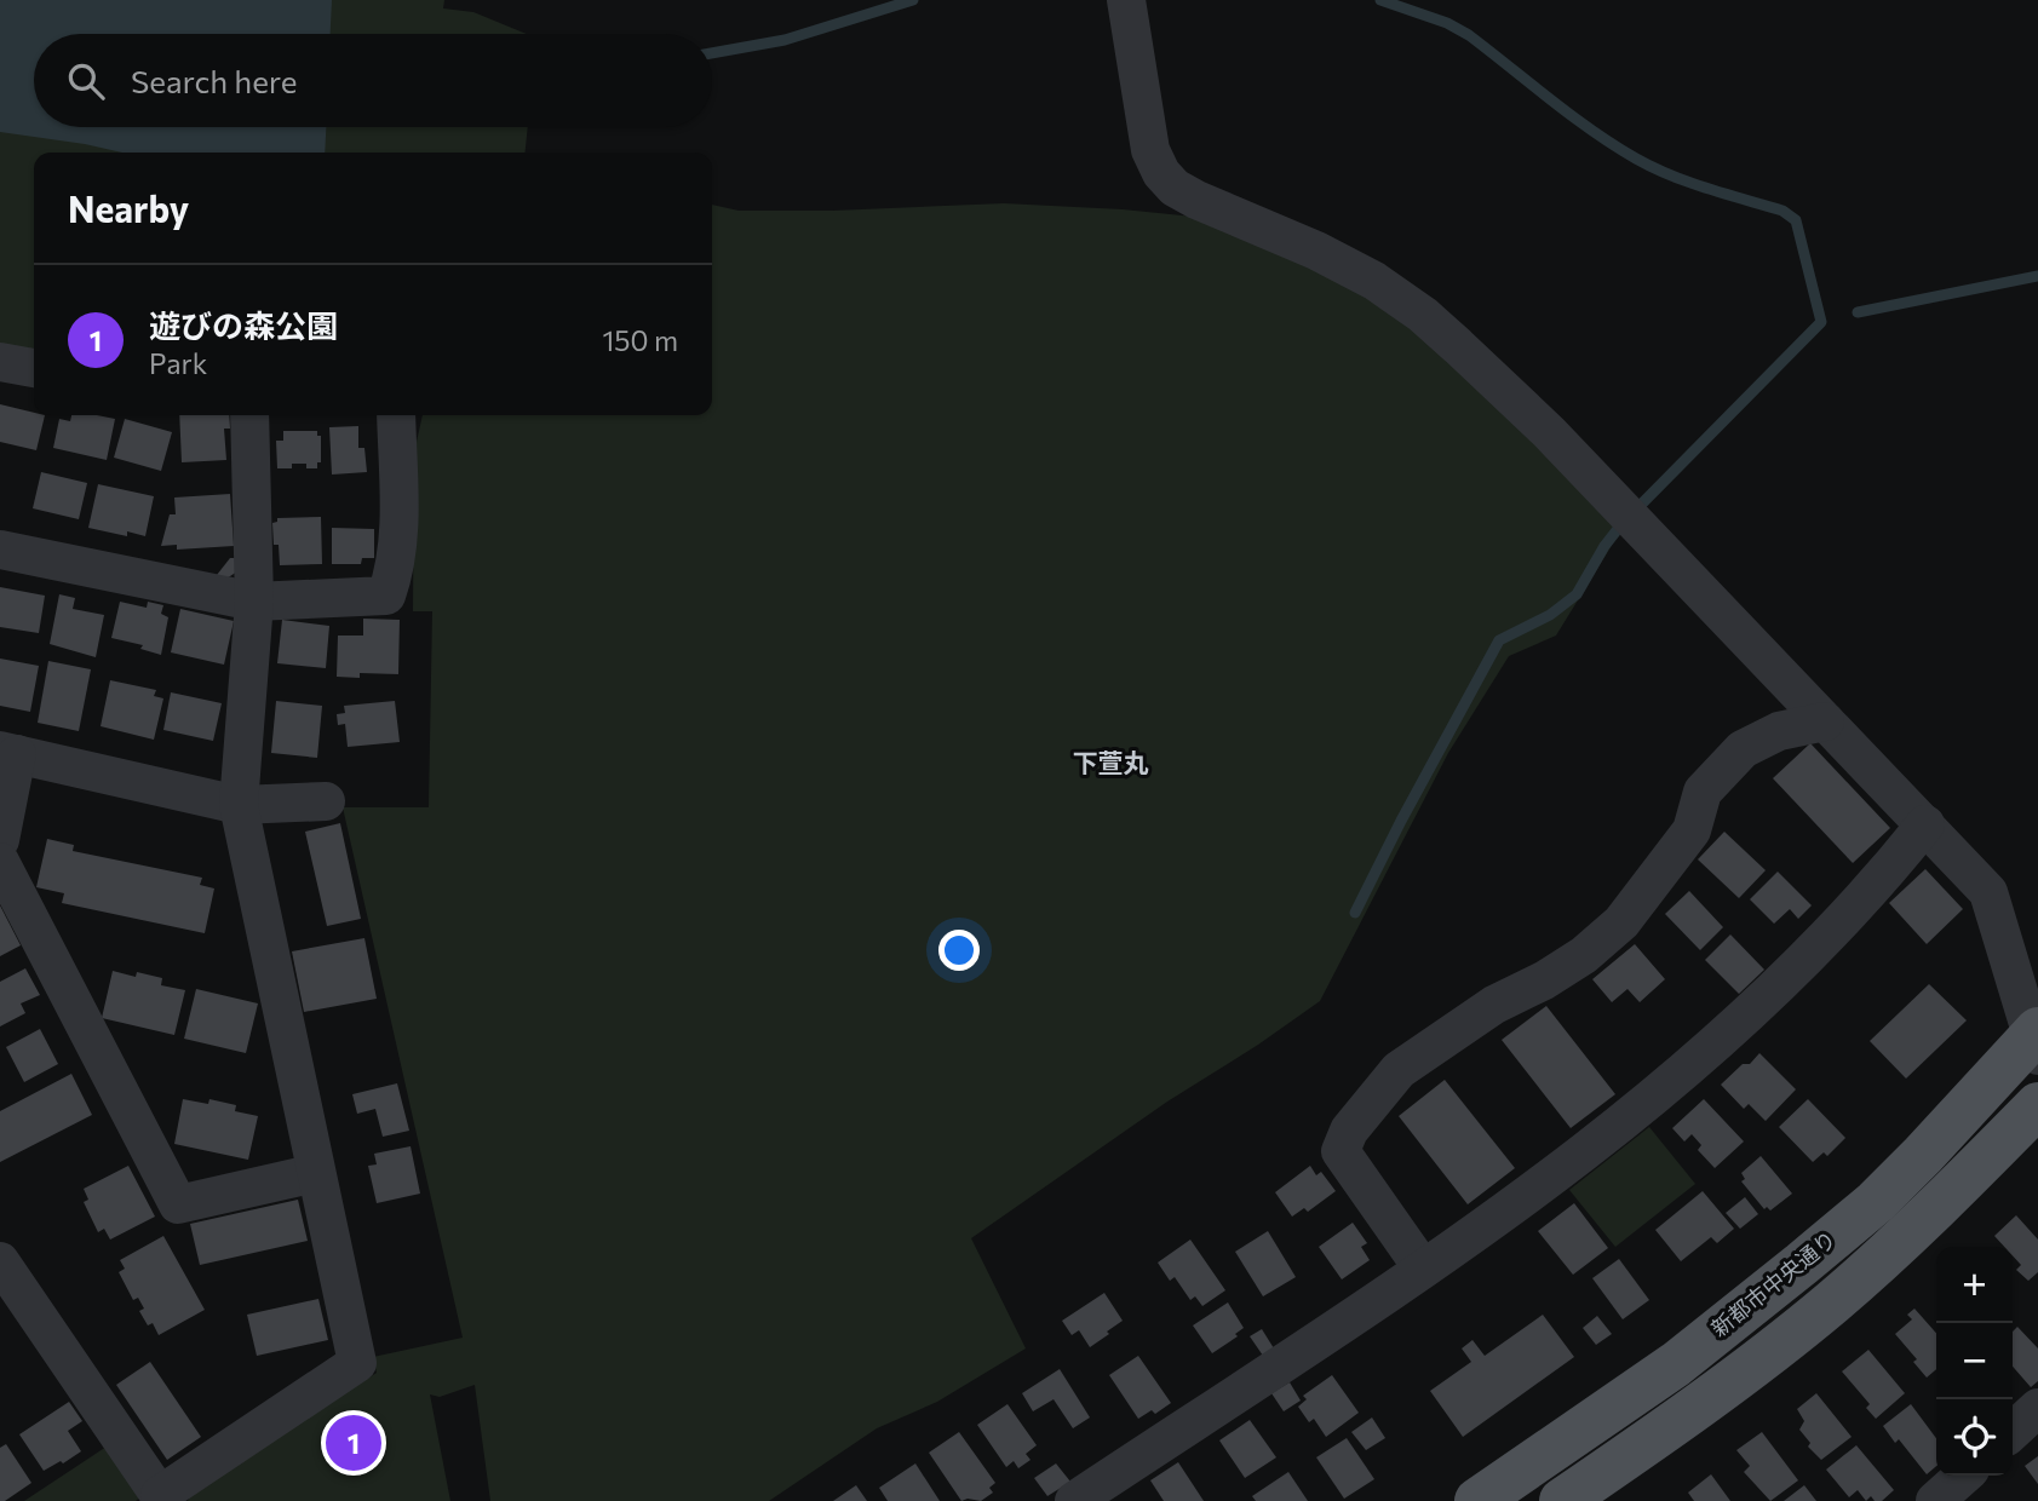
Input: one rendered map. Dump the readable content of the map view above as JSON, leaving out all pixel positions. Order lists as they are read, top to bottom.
{
  "streets": {
    "main road": ["新都市中央通り"]
  },
  "districts": ["下萱丸"],
  "page": {
    "search": "Search here",
    "heading": "Nearby",
    "list": [
      {
        "mark": "1",
        "name": "遊びの森公園",
        "note": "Park",
        "value": "150 m"
      }
    ],
    "map_buttons": ["+", "−"],
    "pins": "1"
  }
}
